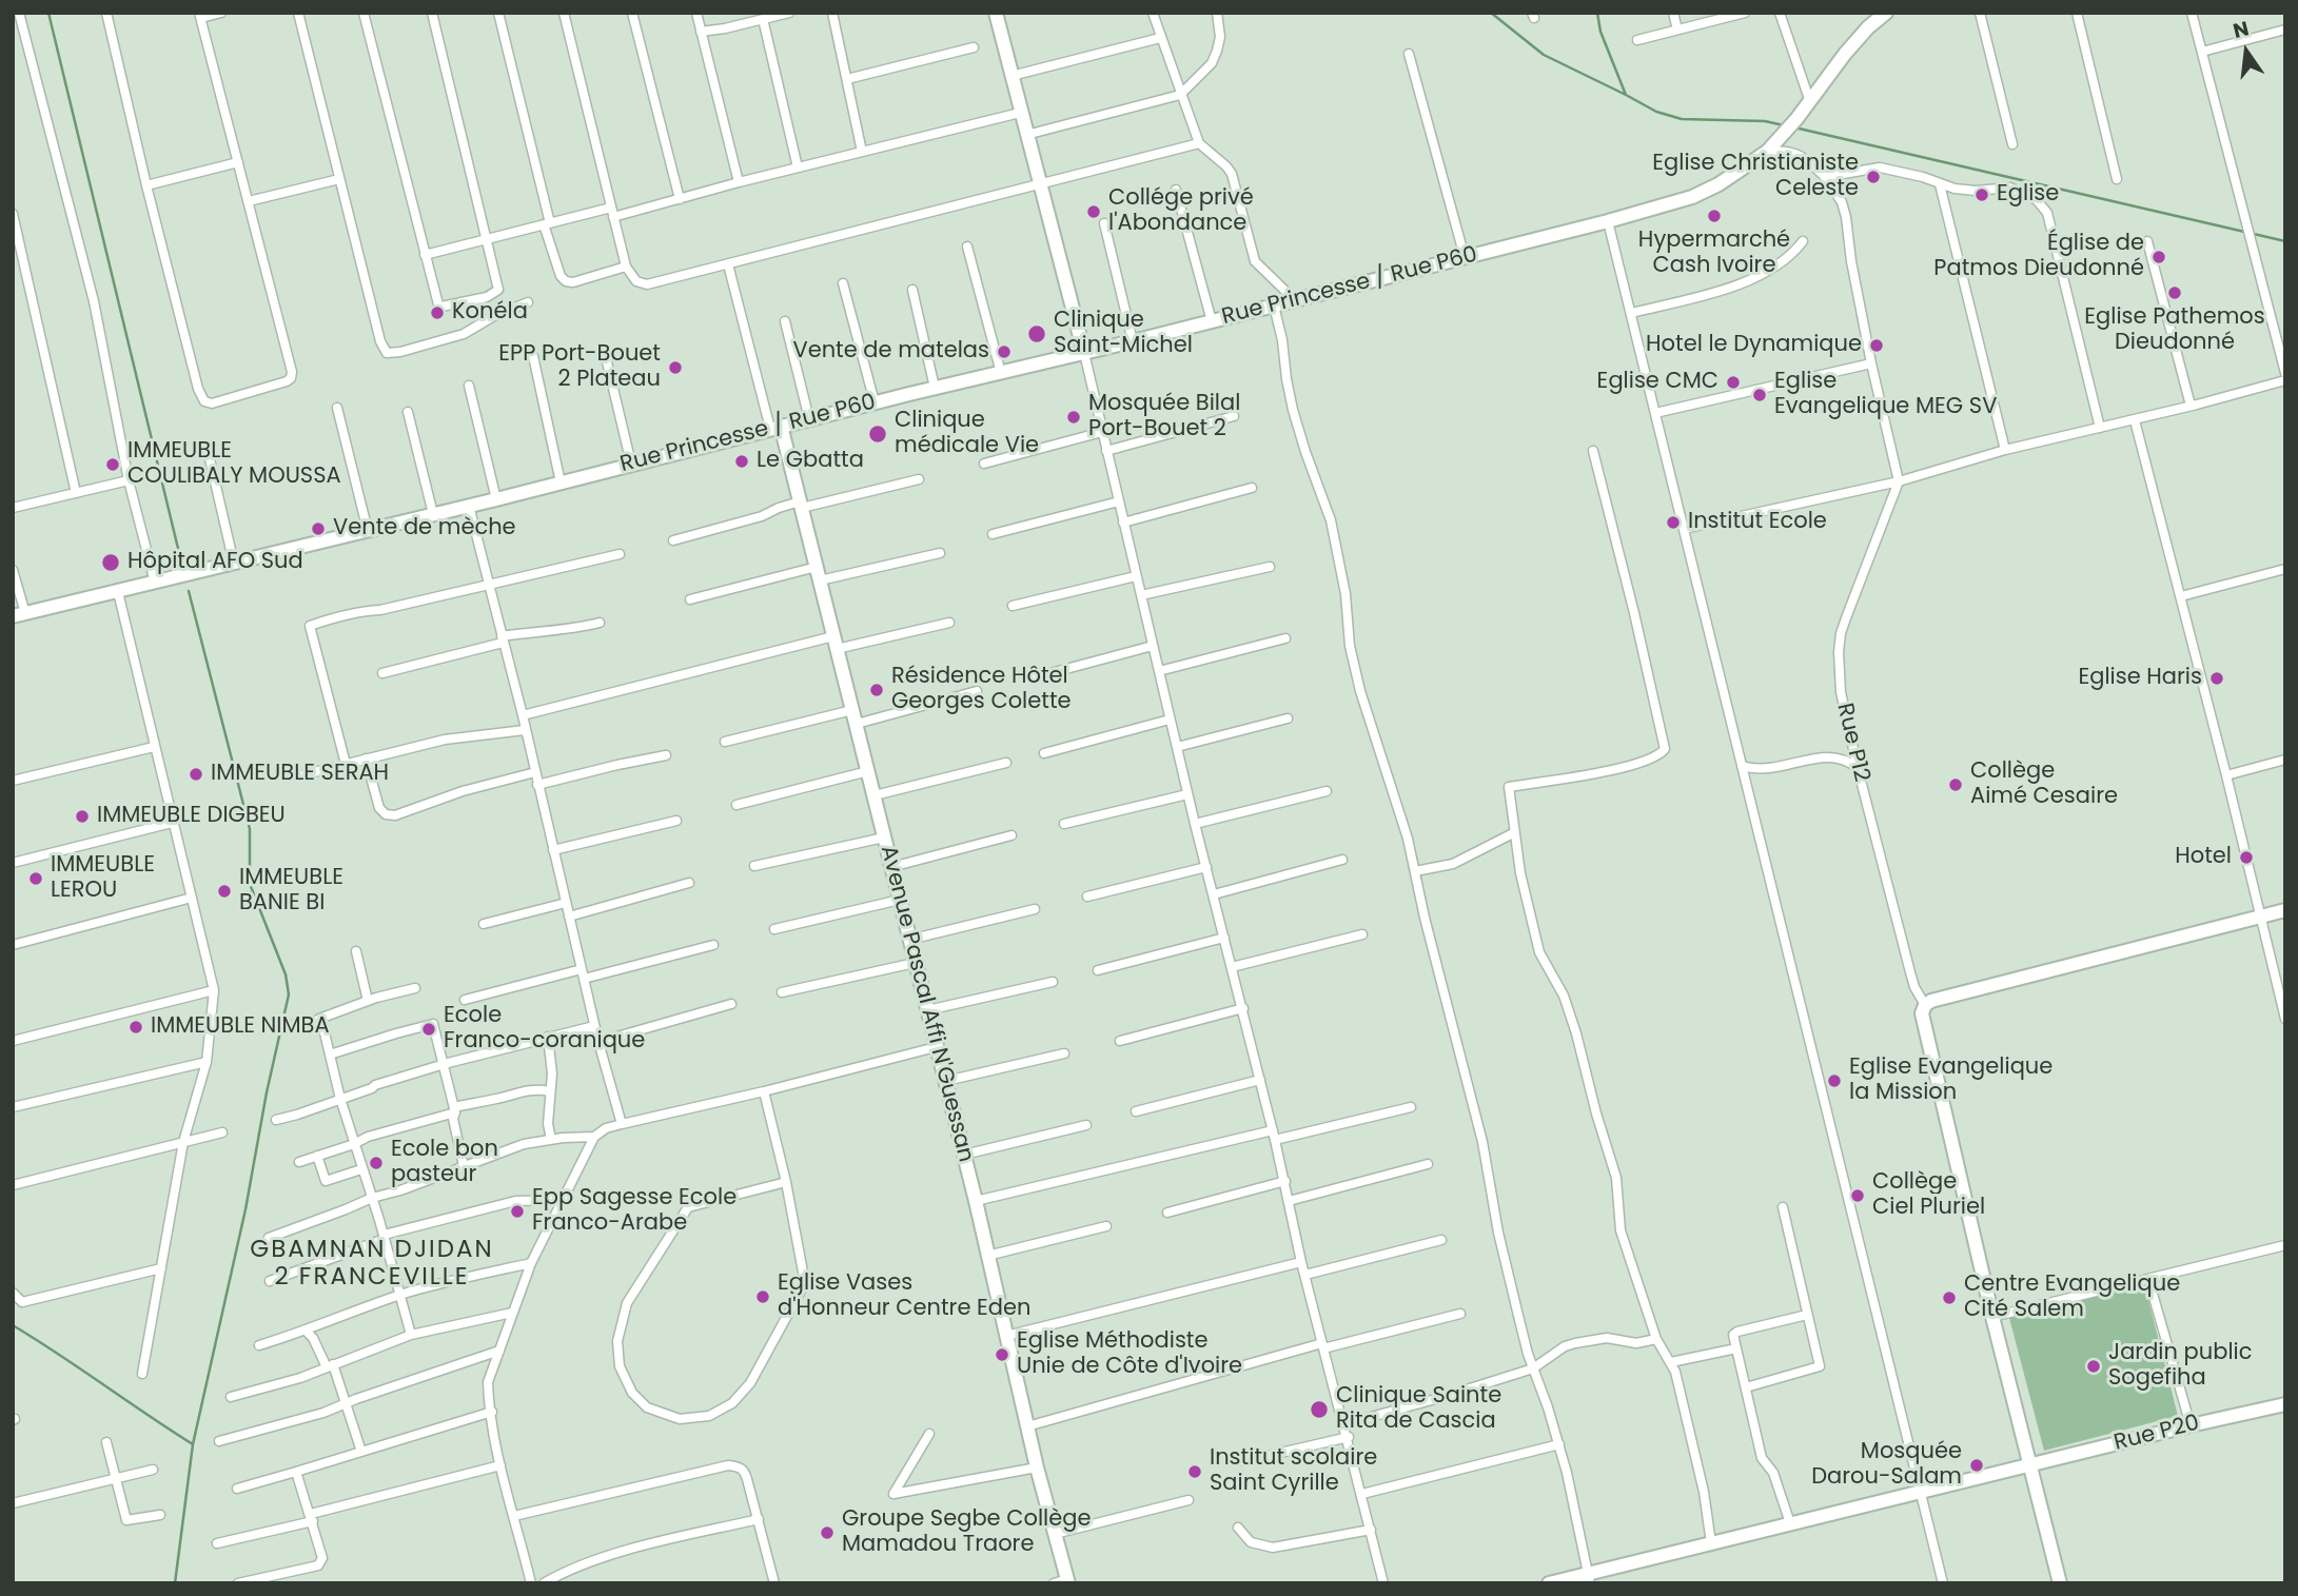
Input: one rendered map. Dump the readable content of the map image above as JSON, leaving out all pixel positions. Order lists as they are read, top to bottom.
{
  "streets": {
    "street": [
      "Rue Princesse / Rue P60",
      "Rue P12",
      "Avenue Pascal Affi N'Guessan",
      "Rue P20"
    ]
  },
  "crossings": [
    ["Rue Princesse / Rue P60", "Avenue Pascal Affi N'Guessan"]
  ],
  "districts": ["GBAMNAN DJIDAN 2 FRANCEVILLE"],
  "places": [
    "Eglise Christianiste Celeste",
    "Eglise",
    "Collége privé l'Abondance",
    "Hypermarché Cash Ivoire",
    "Église de Patmos Dieudonné",
    "Eglise Pathemos Dieudonné",
    "Konéla",
    "Clinique Saint-Michel",
    "Hotel le Dynamique",
    "Vente de matelas",
    "EPP Port-Bouet 2 Plateau",
    "Eglise CMC",
    "Eglise Evangelique MEG SV",
    "Mosquée Bilal Port-Bouet 2",
    "Clinique médicale Vie",
    "Le Gbatta",
    "IMMEUBLE COULIBALY MOUSSA",
    "Institut Ecole",
    "Vente de mèche",
    "Hôpital AFO Sud",
    "Eglise Haris",
    "Résidence Hôtel Georges Colette",
    "IMMEUBLE SERAH",
    "Collège Aimé Cesaire",
    "IMMEUBLE DIGBEU",
    "Hotel",
    "IMMEUBLE LEROU",
    "IMMEUBLE BANIE BI",
    "IMMEUBLE NIMBA",
    "Ecole Franco-coranique",
    "Eglise Evangelique la Mission",
    "Ecole bon pasteur",
    "Collège Ciel Pluriel",
    "Epp Sagesse Ecole Franco-Arabe",
    "Eglise Vases d'Honneur Centre Eden",
    "Centre Evangelique Cité Salem",
    "Eglise Méthodiste Unie de Côte d'Ivoire",
    "Jardin public Sogefiha",
    "Clinique Sainte Rita de Cascia",
    "Mosquée Darou-Salam",
    "Institut scolaire Saint Cyrille",
    "Groupe Segbe Collège Mamadou Traore"
  ],
  "north": "top"
}
